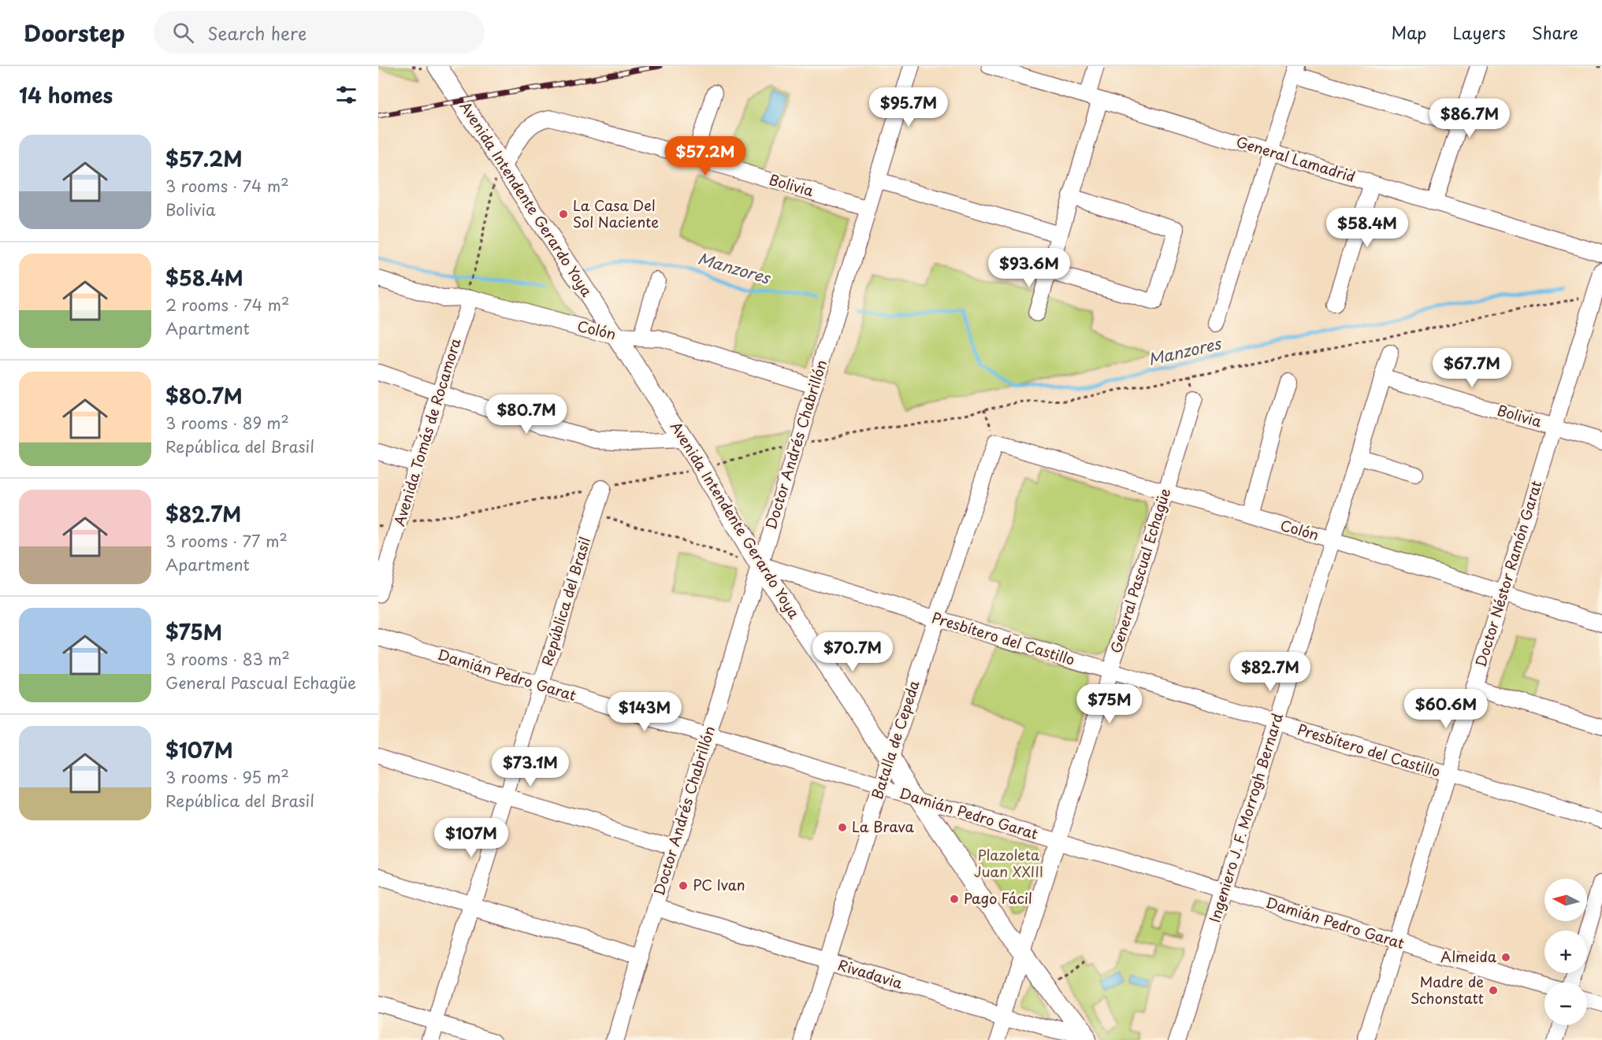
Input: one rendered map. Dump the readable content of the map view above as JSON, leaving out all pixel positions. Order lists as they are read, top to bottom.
{
  "streets": {
    "main road": ["Avenida Intendente Gerardo Yoya"],
    "street": [
      "General Lamadrid",
      "Bolivia",
      "Colón",
      "Avenida Tomás de Rocamora",
      "Doctor Andrés Chabrillón",
      "General Pascual Echagüe",
      "Doctor Néstor Ramón Garat",
      "República del Brasil",
      "Presbítero del Castillo",
      "Damián Pedro Garat",
      "Batalla de Cepeda",
      "Ingeniero J. F. Morrogh Bernard",
      "Rivadavia"
    ]
  },
  "crossings": [
    ["Bolivia", "Avenida Intendente Gerardo Yoya"],
    ["Bolivia", "Doctor Andrés Chabrillón"],
    ["Bolivia", "Doctor Néstor Ramón Garat"],
    ["Bolivia", "Ingeniero J. F. Morrogh Bernard"],
    ["Avenida Intendente Gerardo Yoya", "Colón"],
    ["Avenida Intendente Gerardo Yoya", "Doctor Andrés Chabrillón"],
    ["Avenida Intendente Gerardo Yoya", "General Pascual Echagüe"],
    ["Avenida Intendente Gerardo Yoya", "Presbítero del Castillo"],
    ["Avenida Intendente Gerardo Yoya", "Damián Pedro Garat"],
    ["Avenida Intendente Gerardo Yoya", "Batalla de Cepeda"],
    ["Avenida Intendente Gerardo Yoya", "Rivadavia"],
    ["Colón", "Avenida Tomás de Rocamora"],
    ["Colón", "Doctor Andrés Chabrillón"],
    ["Colón", "General Pascual Echagüe"],
    ["Colón", "Doctor Néstor Ramón Garat"],
    ["Colón", "Batalla de Cepeda"],
    ["Colón", "Ingeniero J. F. Morrogh Bernard"],
    ["Doctor Andrés Chabrillón", "Presbítero del Castillo"],
    ["Doctor Andrés Chabrillón", "Damián Pedro Garat"],
    ["Doctor Andrés Chabrillón", "Rivadavia"],
    ["General Pascual Echagüe", "Presbítero del Castillo"],
    ["General Pascual Echagüe", "Damián Pedro Garat"],
    ["General Pascual Echagüe", "Rivadavia"],
    ["Doctor Néstor Ramón Garat", "Presbítero del Castillo"],
    ["Doctor Néstor Ramón Garat", "Damián Pedro Garat"],
    ["República del Brasil", "Damián Pedro Garat"],
    ["Presbítero del Castillo", "Batalla de Cepeda"],
    ["Presbítero del Castillo", "Ingeniero J. F. Morrogh Bernard"],
    ["Damián Pedro Garat", "Batalla de Cepeda"],
    ["Damián Pedro Garat", "Ingeniero J. F. Morrogh Bernard"],
    ["Batalla de Cepeda", "Rivadavia"]
  ],
  "water": ["Manzores"],
  "parks": ["Plazoleta Juan XXIII"],
  "places": [
    "La Casa Del Sol Naciente",
    "La Brava",
    "PC Ivan",
    "Pago Fácil",
    "Almeida",
    "Madre de Schonstatt"
  ],
  "north": "left",
  "page": {
    "header": "Doorstep",
    "search": "Search here",
    "nav": ["Map", "Layers", "Share"],
    "heading": "14 homes",
    "price": [
      "$95.7M",
      "$86.7M",
      "$57.2M",
      "$58.4M",
      "$93.6M",
      "$67.7M",
      "$80.7M",
      "$70.7M",
      "$82.7M",
      "$75M",
      "$60.6M",
      "$143M",
      "$73.1M",
      "$107M"
    ],
    "list": [
      {
        "name": "$57.2M",
        "note": "3 rooms · 74 m² · Bolivia"
      },
      {
        "name": "$58.4M",
        "note": "2 rooms · 74 m² · Apartment"
      },
      {
        "name": "$80.7M",
        "note": "3 rooms · 89 m² · República del Brasil"
      },
      {
        "name": "$82.7M",
        "note": "3 rooms · 77 m² · Apartment"
      },
      {
        "name": "$75M",
        "note": "3 rooms · 83 m² · General Pascual Echagüe"
      },
      {
        "name": "$107M",
        "note": "3 rooms · 95 m² · República del Brasil"
      }
    ],
    "map_buttons": ["+", "−"]
  }
}
